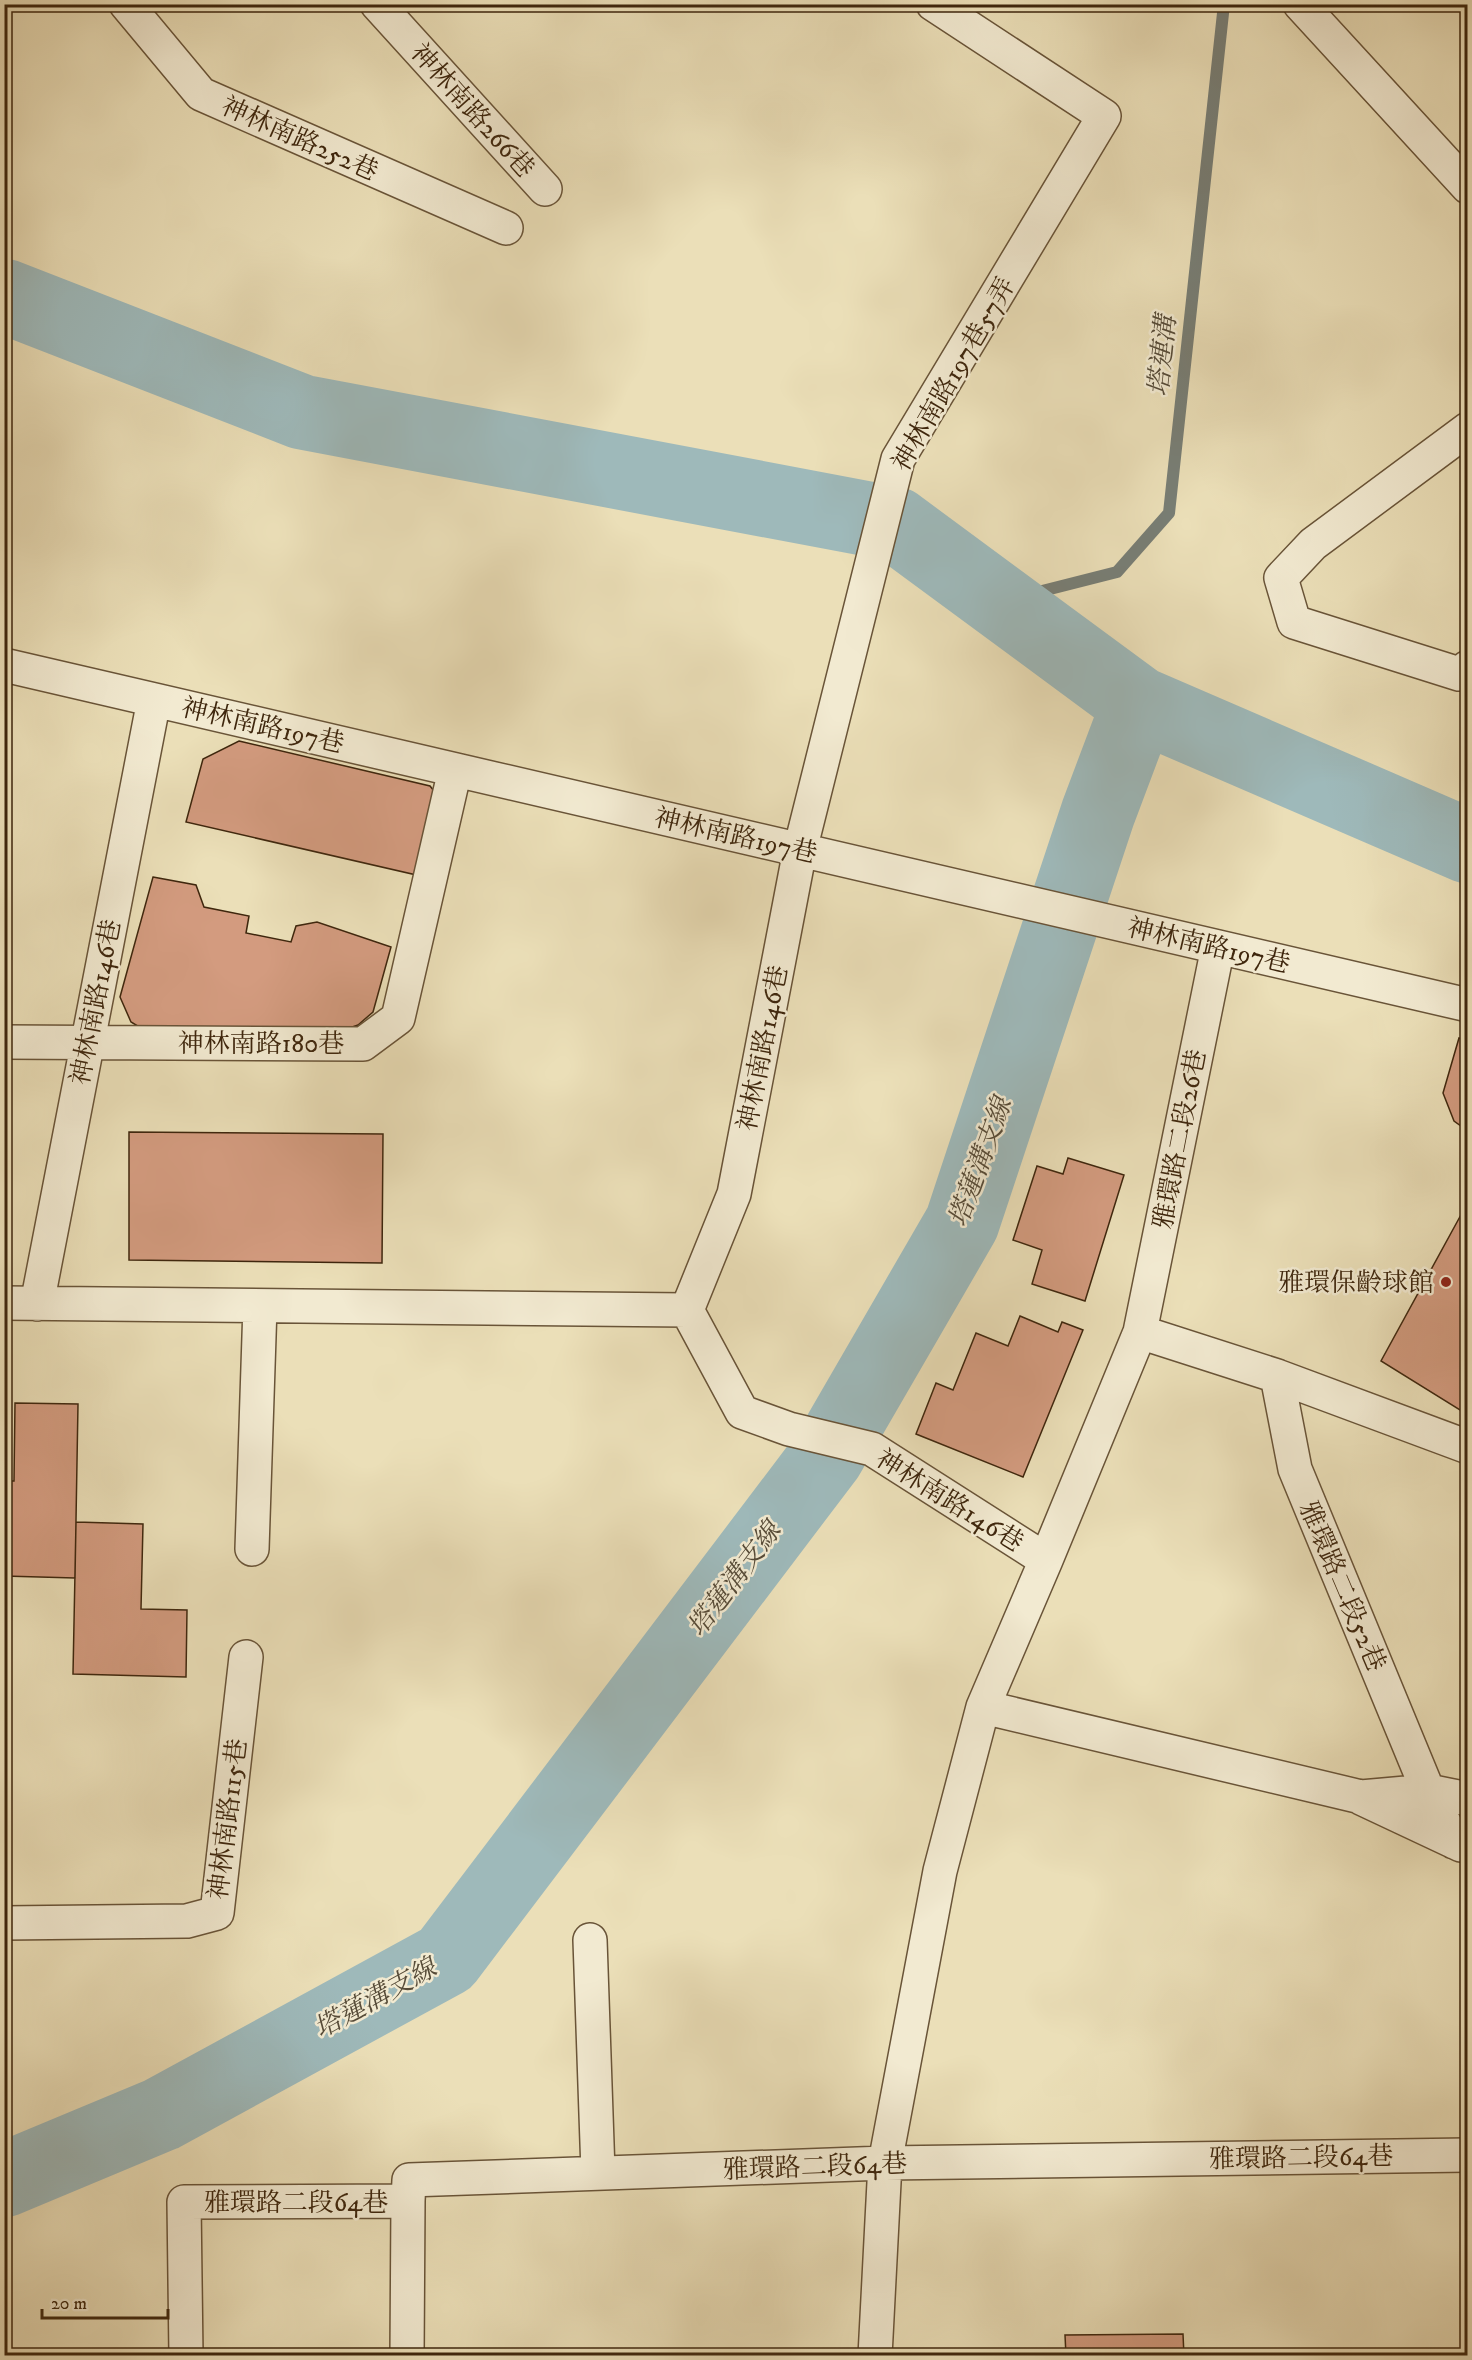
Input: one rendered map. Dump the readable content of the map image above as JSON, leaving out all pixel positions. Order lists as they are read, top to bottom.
{
  "streets": {
    "street": [
      "神林南路266巷",
      "神林南路252巷",
      "神林南路197巷57弄",
      "神林南路197巷",
      "神林南路146巷",
      "神林南路180巷",
      "雅環路二段26巷",
      "雅環路二段52巷",
      "神林南路115巷",
      "雅環路二段64巷"
    ]
  },
  "crossings": [
    ["神林南路197巷57弄", "神林南路197巷"],
    ["神林南路197巷57弄", "神林南路146巷"],
    ["神林南路197巷", "神林南路146巷"],
    ["神林南路197巷", "神林南路180巷"],
    ["神林南路197巷", "雅環路二段26巷"],
    ["神林南路146巷", "神林南路180巷"],
    ["神林南路146巷", "雅環路二段26巷"],
    ["神林南路146巷", "雅環路二段52巷"],
    ["神林南路146巷", "雅環路二段64巷"]
  ],
  "water": ["塔連溝", "塔蓮溝支線"],
  "places": ["雅環保齡球館"],
  "scale_bar": "20 m"
}
